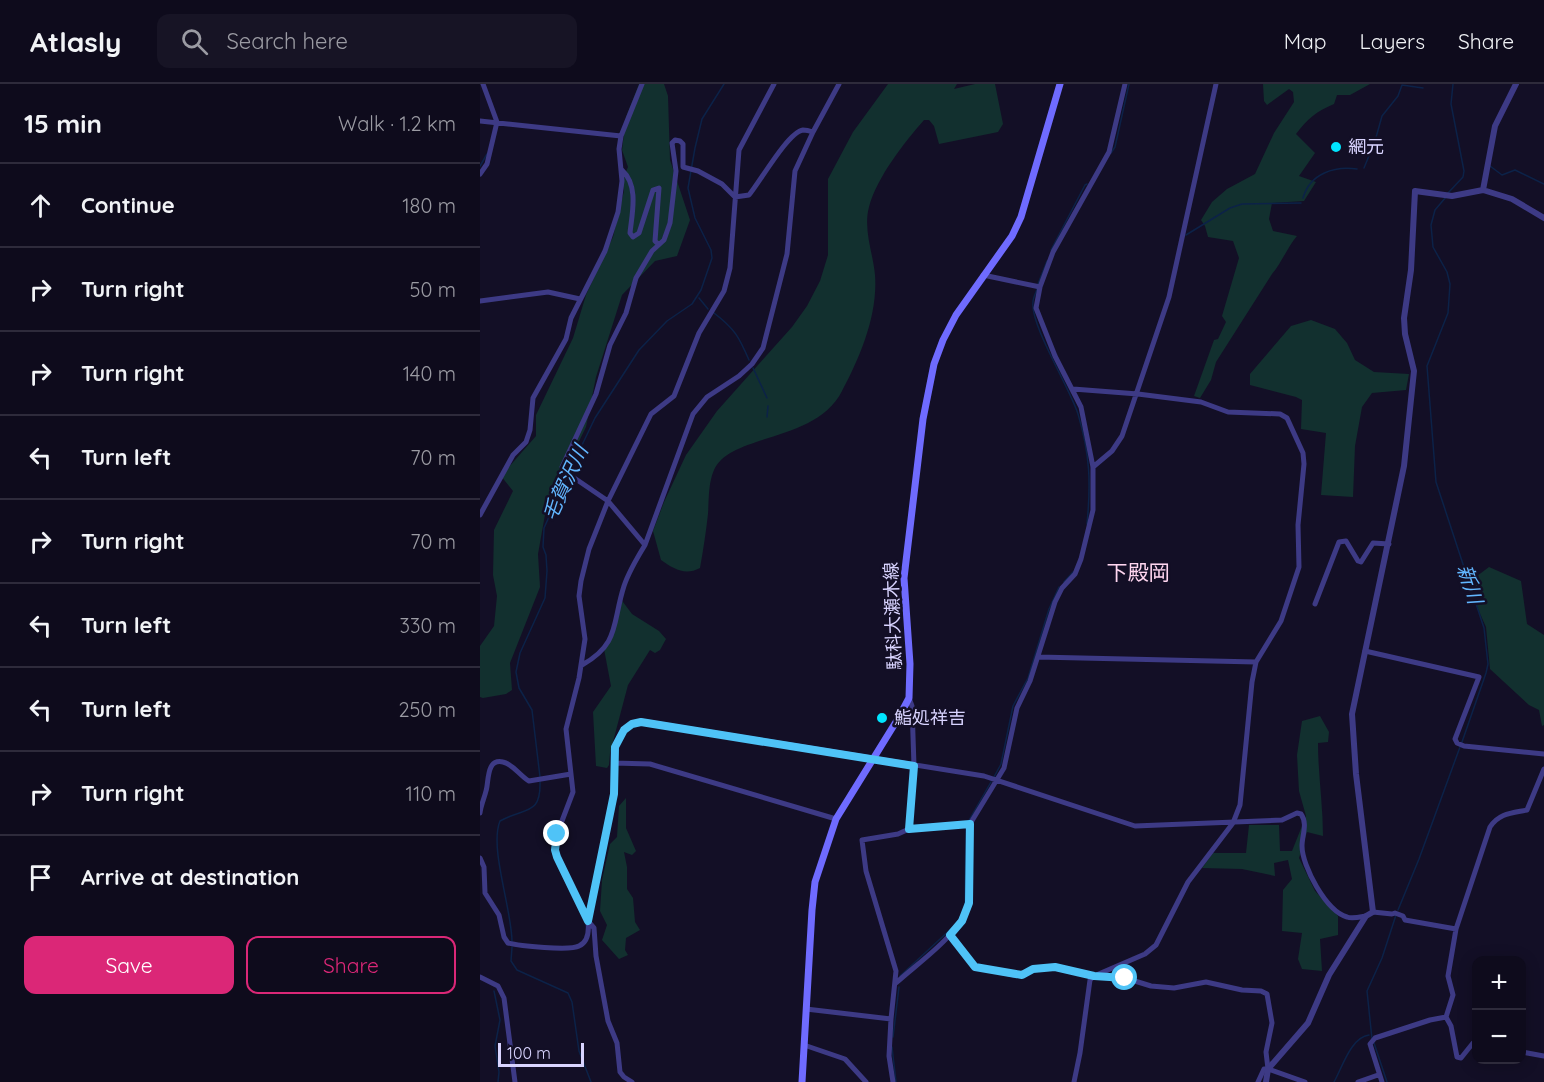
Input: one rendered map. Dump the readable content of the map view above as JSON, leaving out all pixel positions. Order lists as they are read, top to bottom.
{
  "streets": {
    "main road": ["駄科大瀬木線"]
  },
  "districts": ["下殿岡"],
  "water": ["毛賀沢川", "新川"],
  "places": ["網元", "鮨処祥吉"],
  "scale_bar": "100 m",
  "page": {
    "header": "Atlasly",
    "search": "Search here",
    "nav": ["Map", "Layers", "Share"],
    "heading": ["15 min", "Walk · 1.2 km"],
    "list": [
      ["Continue", "180 m"],
      ["Turn right", "50 m"],
      ["Turn right", "140 m"],
      ["Turn left", "70 m"],
      ["Turn right", "70 m"],
      ["Turn left", "330 m"],
      ["Turn left", "250 m"],
      ["Turn right", "110 m"],
      "Arrive at destination"
    ],
    "buttons": ["Save", "Share"],
    "map_buttons": ["+", "−"],
    "scale": "100 m"
  }
}
